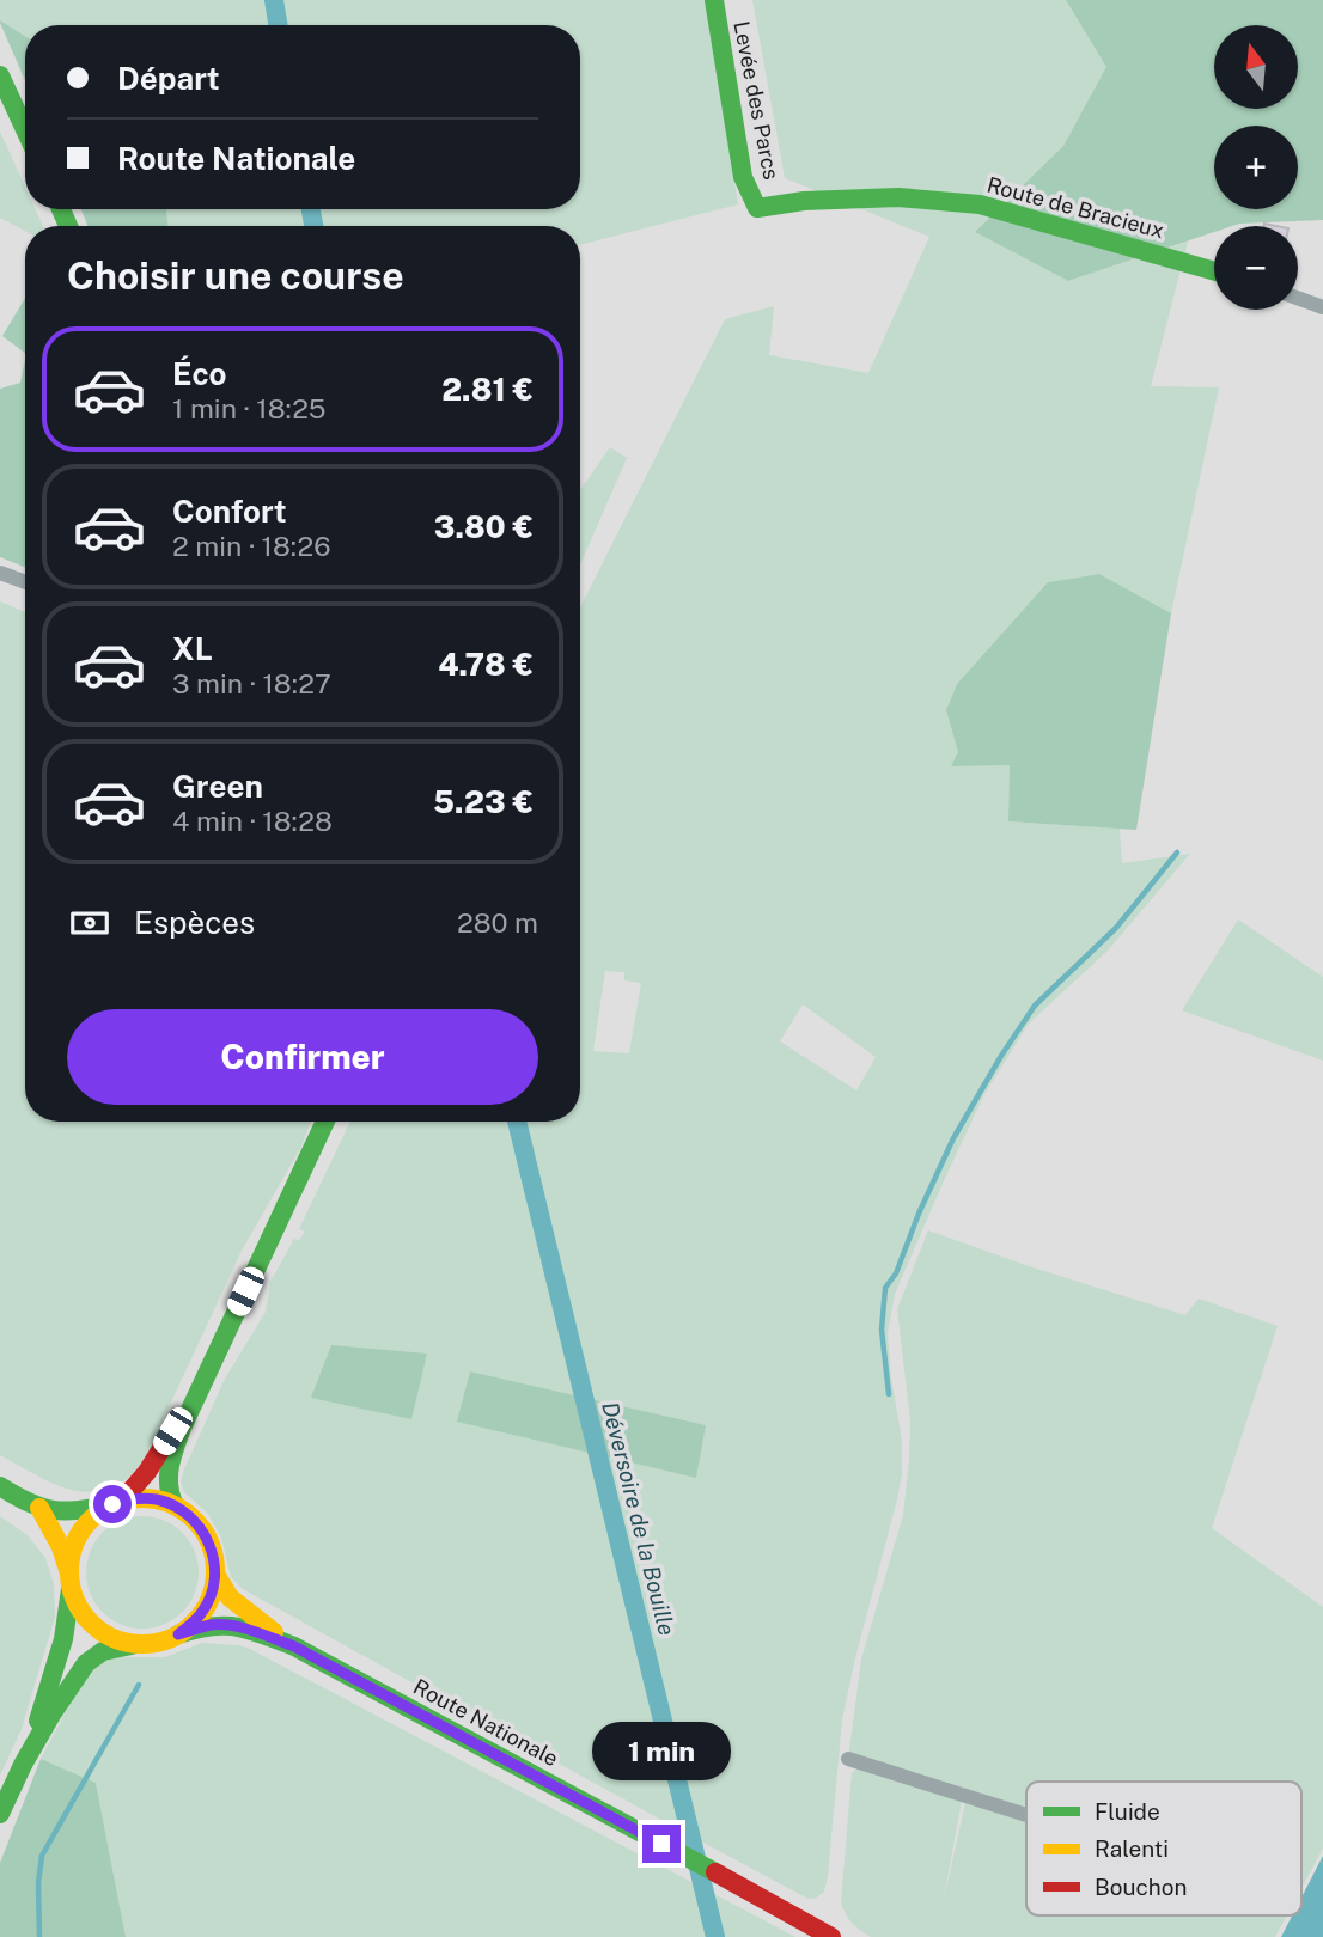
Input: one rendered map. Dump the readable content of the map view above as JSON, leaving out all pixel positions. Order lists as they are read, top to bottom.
{
  "streets": {
    "main road": ["Levée des Parcs", "Route de Bracieux", "Route Nationale"]
  },
  "crossings": [
    ["Levée des Parcs", "Route de Bracieux"]
  ],
  "water": ["Déversoire de la Bouille"],
  "legend": ["Fluide", "Ralenti", "Bouchon"],
  "north": "top",
  "page": {
    "map_buttons": ["+", "−"],
    "banner": ["Départ", "Route Nationale"],
    "heading": "Choisir une course",
    "list": [
      {
        "name": "Éco",
        "note": "1 min · 18:25",
        "value": "2.81 €"
      },
      {
        "name": "Confort",
        "note": "2 min · 18:26",
        "value": "3.80 €"
      },
      {
        "name": "XL",
        "note": "3 min · 18:27",
        "value": "4.78 €"
      },
      {
        "name": "Green",
        "note": "4 min · 18:28",
        "value": "5.23 €"
      }
    ],
    "pay": ["Espèces", "280 m"],
    "buttons": "Confirmer",
    "bubble": "1 min"
  }
}
